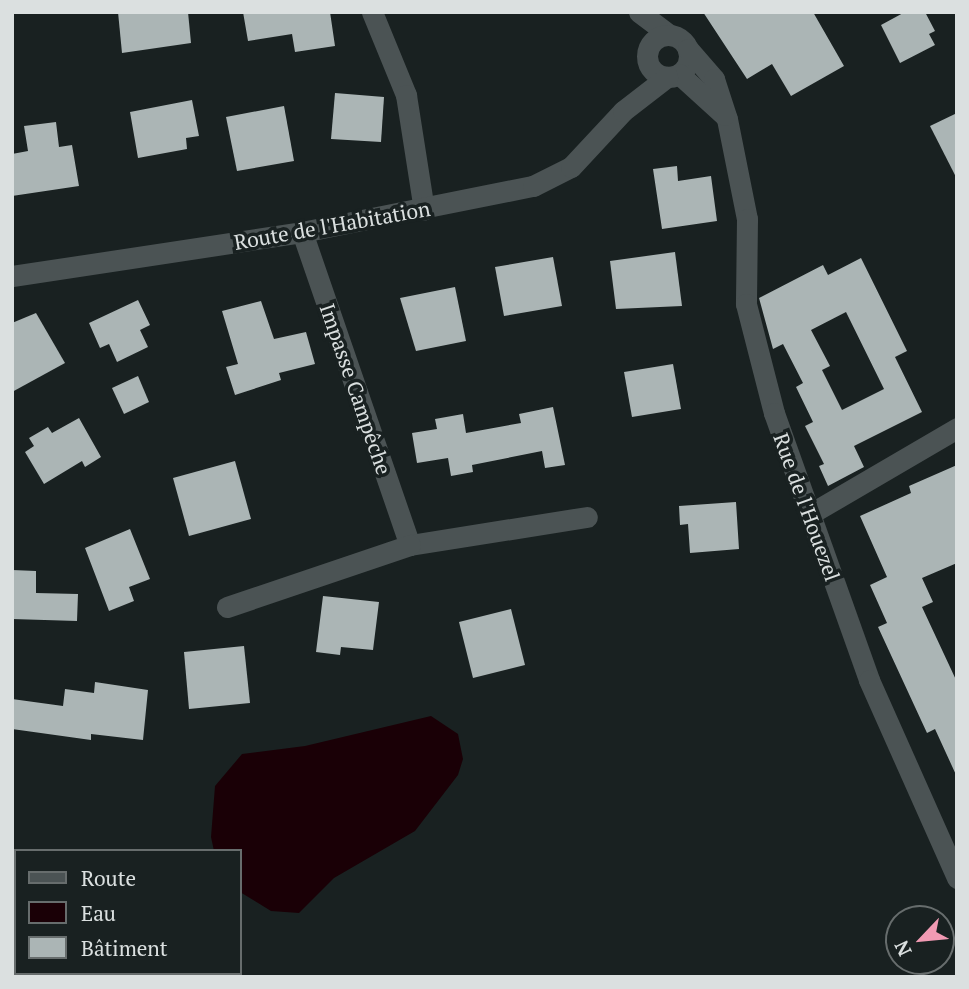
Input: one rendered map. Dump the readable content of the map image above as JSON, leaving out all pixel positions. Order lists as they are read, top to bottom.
{
  "streets": {
    "street": ["Route de l'Habitation", "Impasse Campêche", "Rue de l'Houezel"]
  },
  "crossings": [
    ["Route de l'Habitation", "Impasse Campêche"],
    ["Route de l'Habitation", "Rue de l'Houezel"]
  ],
  "legend": ["Route", "Eau", "Bâtiment"],
  "north": "bottom left"
}
